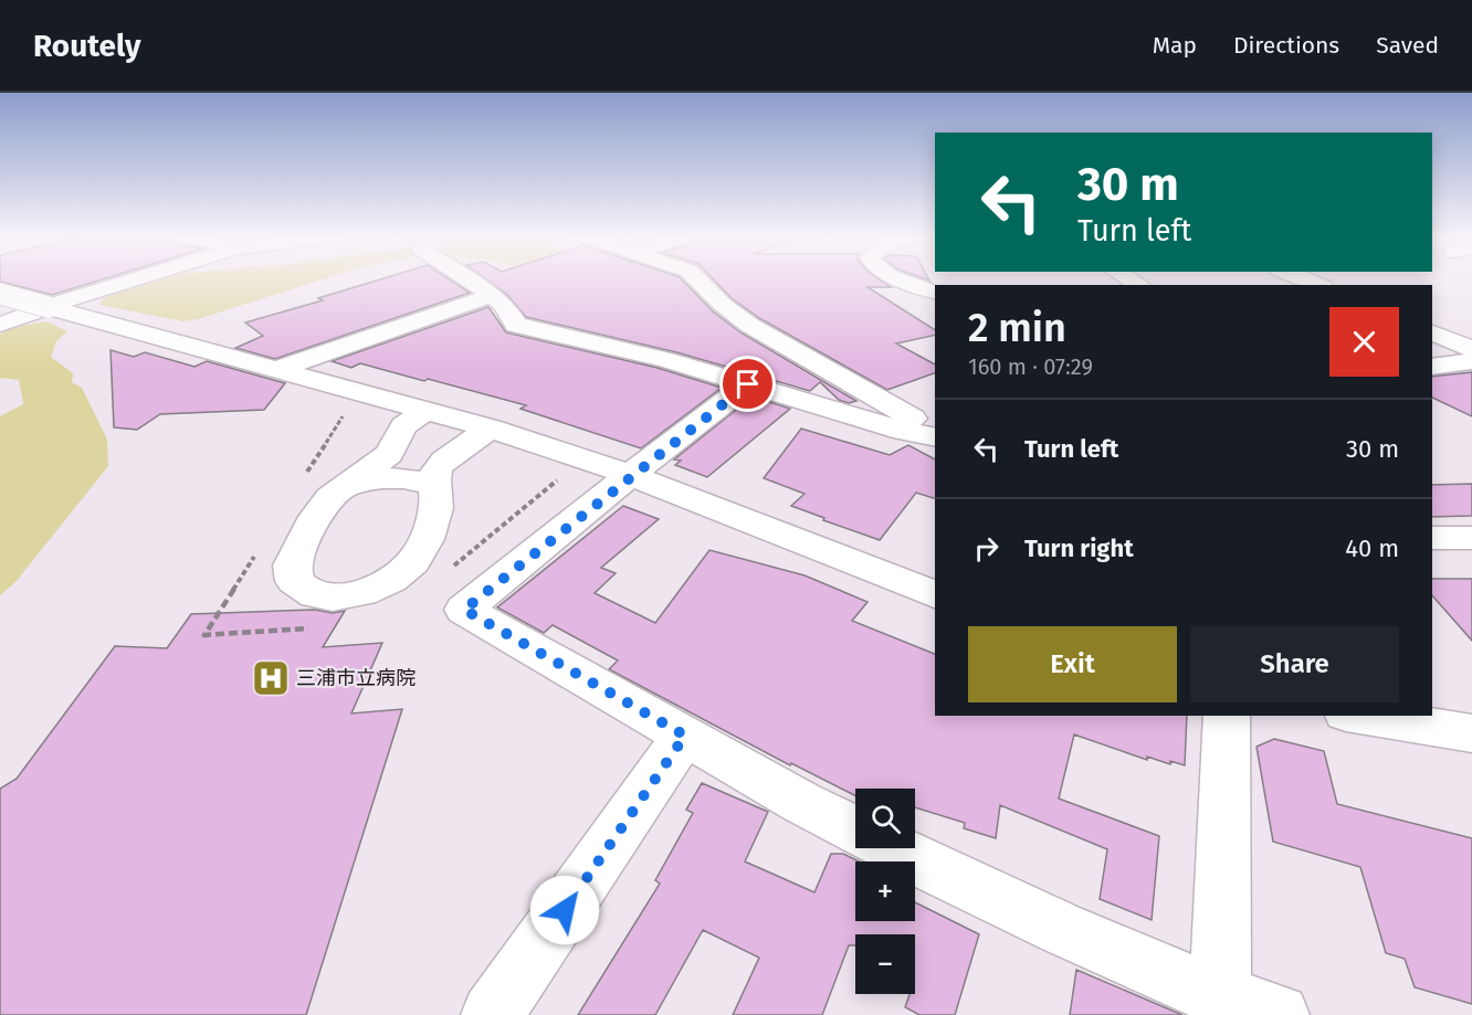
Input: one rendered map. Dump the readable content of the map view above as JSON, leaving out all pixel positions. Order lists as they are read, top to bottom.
{
  "places": {
    "hospital": ["三浦市立病院"]
  },
  "page": {
    "header": "Routely",
    "nav": ["Map", "Directions", "Saved"],
    "turn": ["30 m", "Turn left"],
    "heading": ["2 min", "160 m · 07:29"],
    "list": [
      {
        "name": "Turn left",
        "value": "30 m"
      },
      {
        "name": "Turn right",
        "value": "40 m"
      }
    ],
    "buttons": ["Exit", "Share"],
    "map_buttons": ["+", "−"]
  }
}
